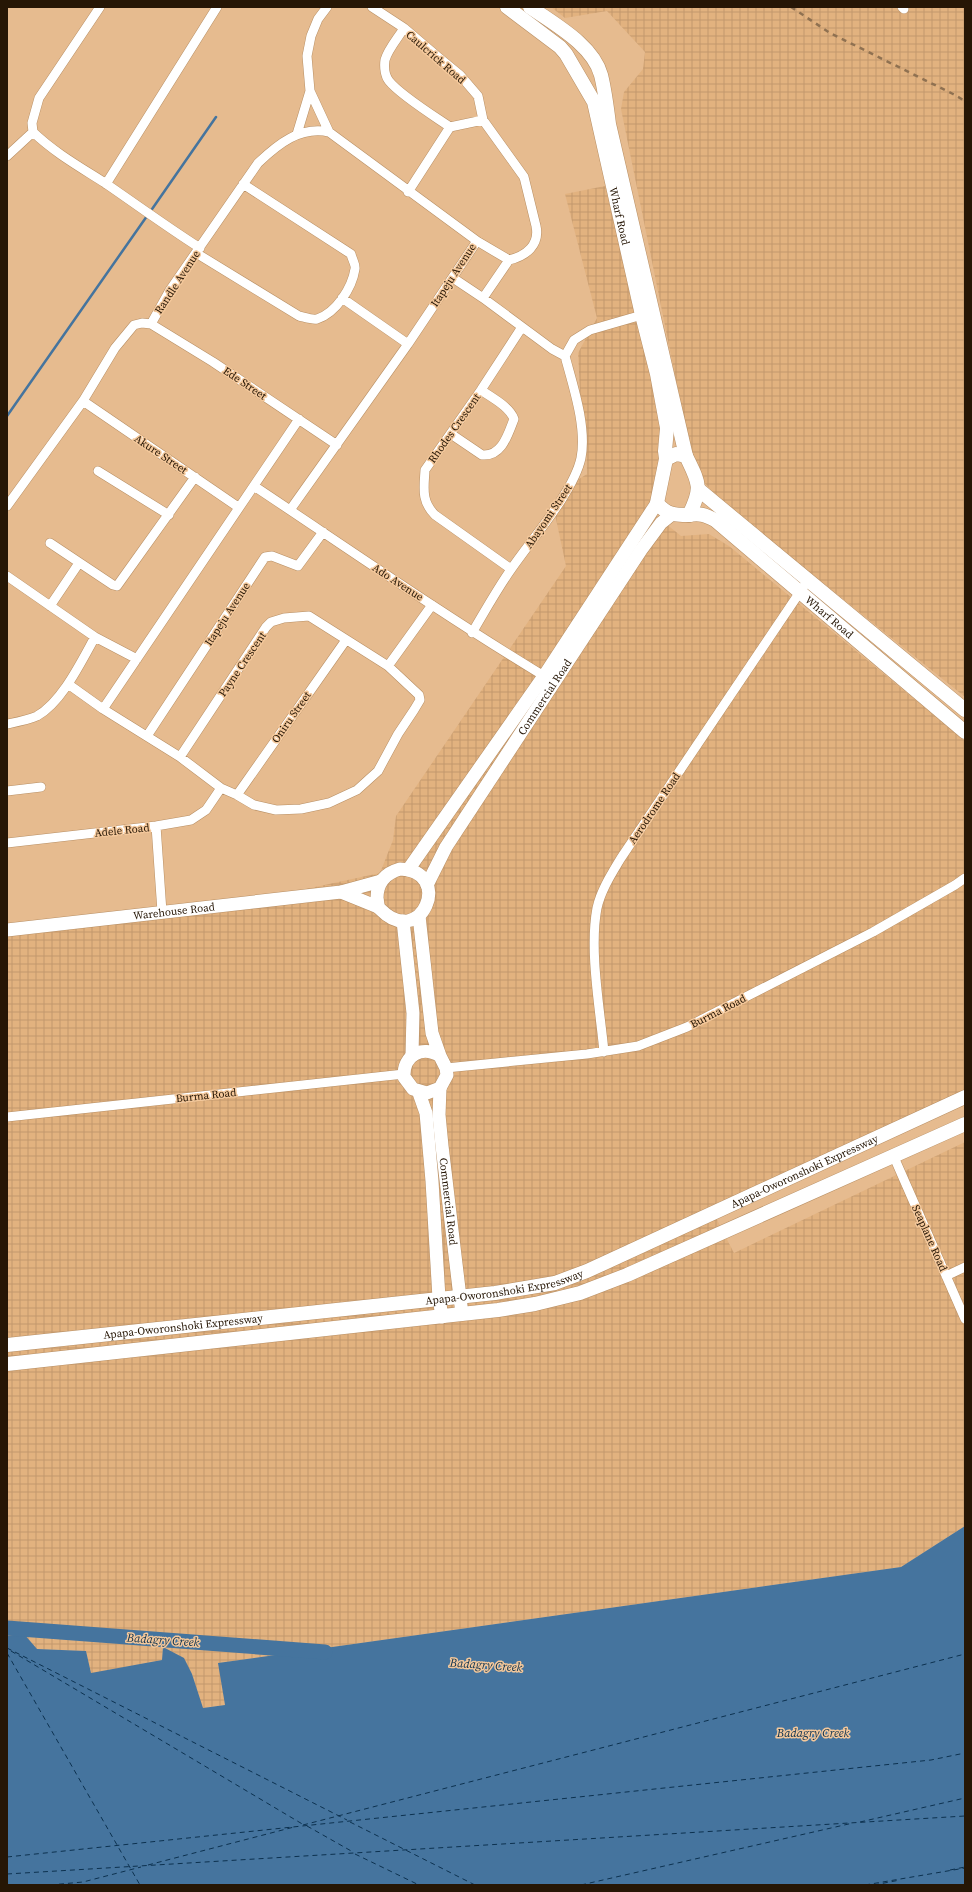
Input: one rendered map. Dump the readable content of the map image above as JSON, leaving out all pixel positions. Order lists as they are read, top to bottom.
{
  "streets": {
    "main road": [
      "Wharf Road",
      "Commercial Road",
      "Warehouse Road",
      "Apapa-Oworonshoki Expressway"
    ],
    "street": [
      "Caulcrick Road",
      "Itapeju Avenue",
      "Randle Avenue",
      "Ede Street",
      "Rhodes Crescent",
      "Akure Street",
      "Abayomi Street",
      "Ado Avenue",
      "Payne Crescent",
      "Oniru Street",
      "Aerodrome Road",
      "Adele Road",
      "Burma Road",
      "Seaplane Road"
    ]
  },
  "crossings": [
    ["Wharf Road", "Commercial Road"],
    ["Wharf Road", "Aerodrome Road"],
    ["Itapeju Avenue", "Randle Avenue"],
    ["Itapeju Avenue", "Ede Street"],
    ["Itapeju Avenue", "Ado Avenue"],
    ["Itapeju Avenue", "Payne Crescent"],
    ["Randle Avenue", "Ede Street"],
    ["Randle Avenue", "Akure Street"],
    ["Rhodes Crescent", "Abayomi Street"],
    ["Abayomi Street", "Ado Avenue"],
    ["Ado Avenue", "Commercial Road"],
    ["Payne Crescent", "Oniru Street"],
    ["Payne Crescent", "Adele Road"],
    ["Commercial Road", "Warehouse Road"],
    ["Commercial Road", "Burma Road"],
    ["Commercial Road", "Apapa-Oworonshoki Expressway"],
    ["Aerodrome Road", "Burma Road"],
    ["Apapa-Oworonshoki Expressway", "Seaplane Road"]
  ],
  "water": ["Badagry Creek"]
}
